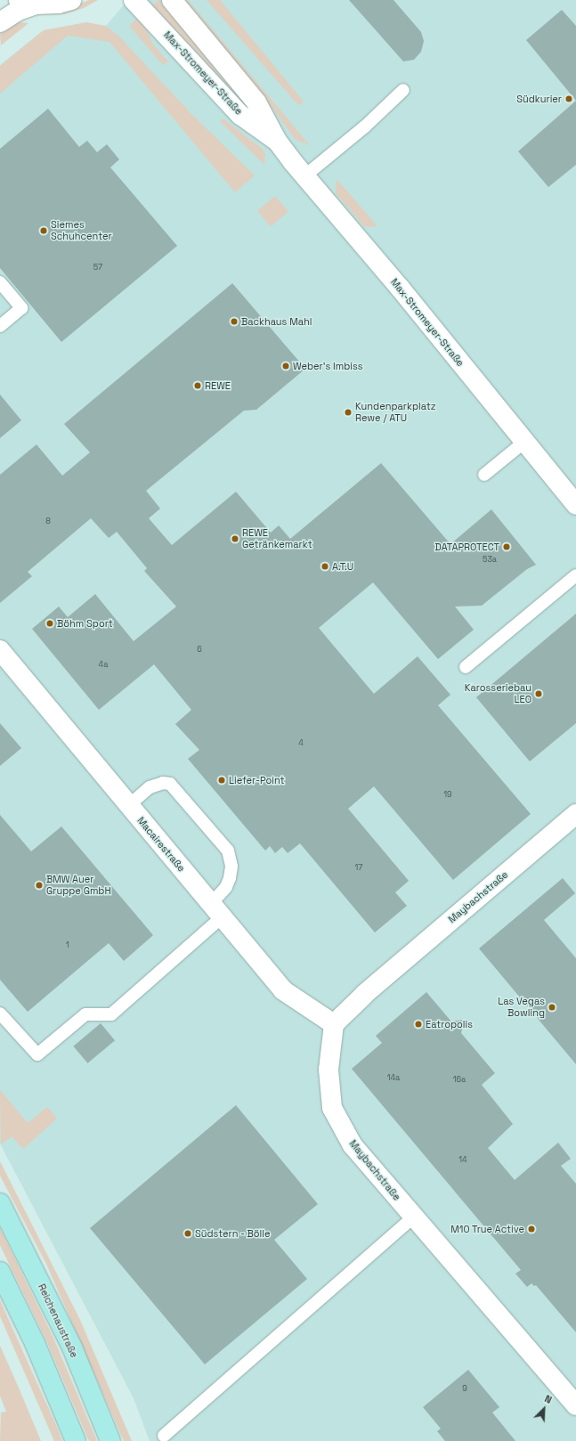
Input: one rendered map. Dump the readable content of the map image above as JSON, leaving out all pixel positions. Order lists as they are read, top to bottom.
{
  "streets": {
    "main road": ["Reichenaustraße"],
    "street": ["Max-Stromeyer-Straße", "Macairestraße", "Maybachstraße"]
  },
  "crossings": [
    ["Macairestraße", "Maybachstraße"]
  ],
  "places": [
    "Südkurier",
    "Siemes Schuhcenter",
    "Backhaus Mahl",
    "Weber's Imbiss",
    "REWE",
    "Kundenparkplatz Rewe / ATU",
    "REWE Getränkemarkt",
    "DATAPROTECT",
    "A.T.U",
    "Böhm Sport",
    "Karosseriebau LEO",
    "Liefer-Point",
    "BMW Auer Gruppe GmbH",
    "Las Vegas Bowling",
    "Eatropolis",
    "M10 True Active",
    "Südstern - Bölle"
  ],
  "house_numbers": [
    "57",
    "8",
    "53a",
    "6",
    "4a",
    "4",
    "19",
    "17",
    "1",
    "14a",
    "16a",
    "14",
    "9"
  ],
  "north": "top right"
}
